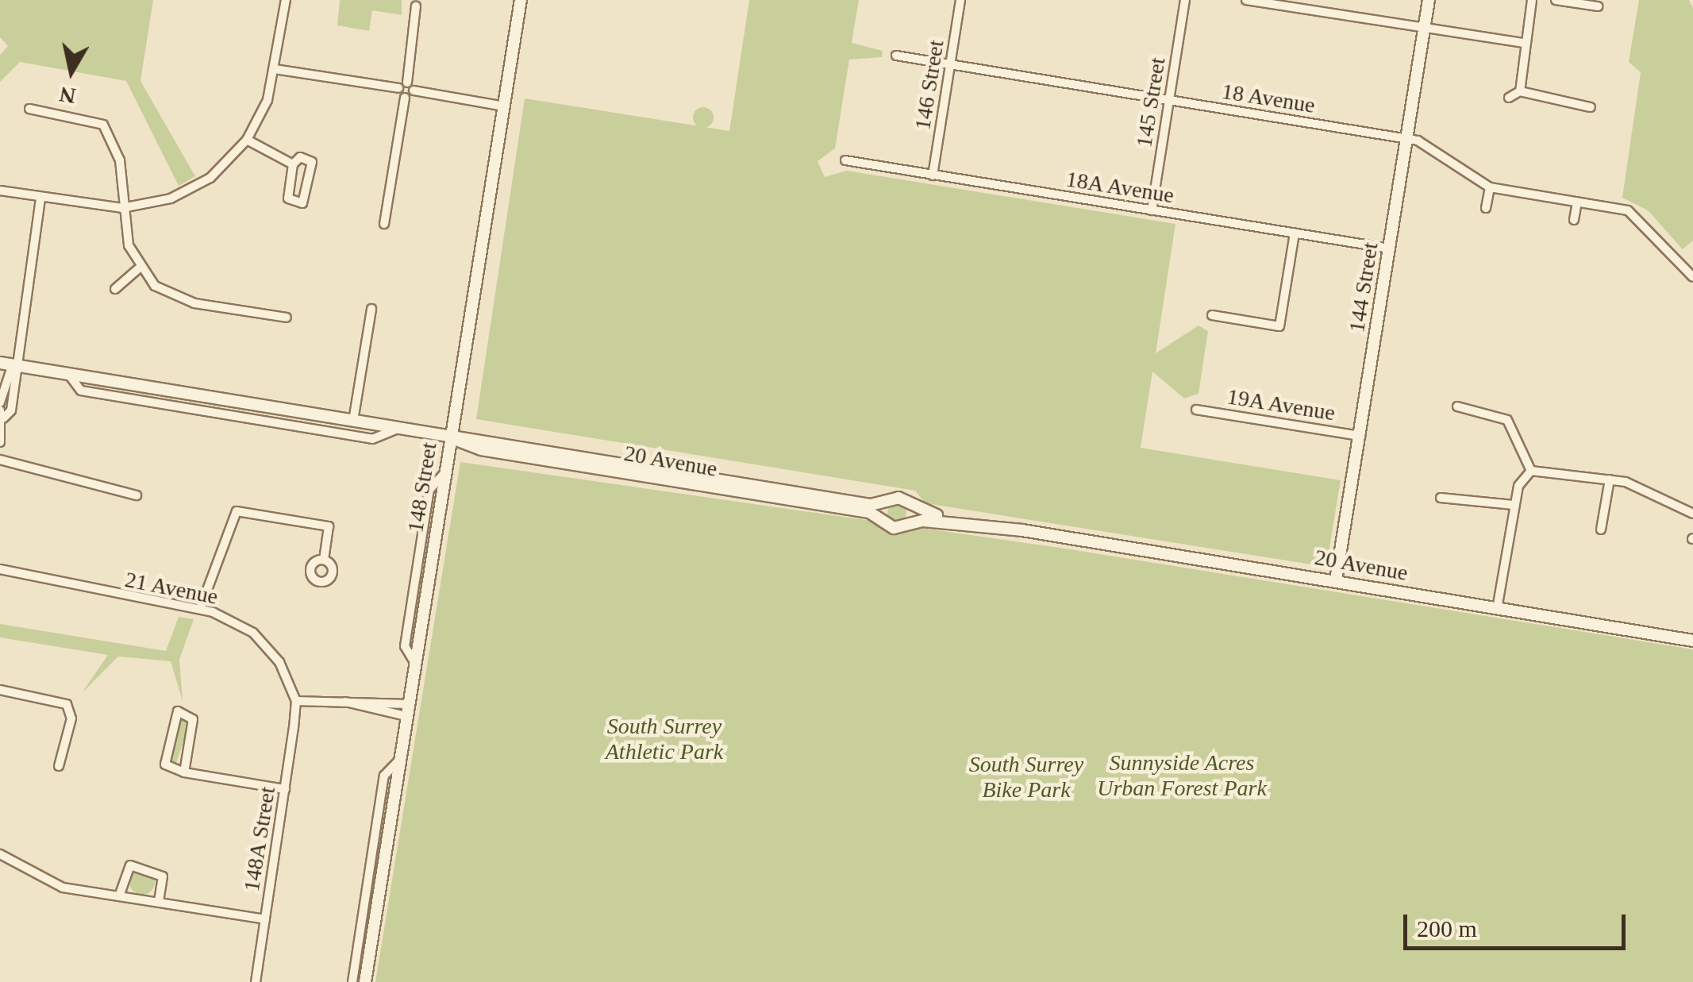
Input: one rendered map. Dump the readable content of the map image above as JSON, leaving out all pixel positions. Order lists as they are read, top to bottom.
{
  "streets": {
    "street": [
      "146 Street",
      "18 Avenue",
      "145 Street",
      "18A Avenue",
      "144 Street",
      "19A Avenue",
      "20 Avenue",
      "148 Street",
      "21 Avenue",
      "148A Street"
    ]
  },
  "crossings": [
    ["146 Street", "18 Avenue"],
    ["146 Street", "18A Avenue"],
    ["18 Avenue", "145 Street"],
    ["18 Avenue", "144 Street"],
    ["145 Street", "18A Avenue"],
    ["18A Avenue", "144 Street"],
    ["144 Street", "19A Avenue"],
    ["144 Street", "20 Avenue"],
    ["20 Avenue", "148 Street"],
    ["21 Avenue", "148A Street"]
  ],
  "parks": ["South Surrey Athletic Park", "Sunnyside Acres Urban Forest Park", "South Surrey Bike Park"],
  "scale_bar": "200 m",
  "north": "bottom"
}
